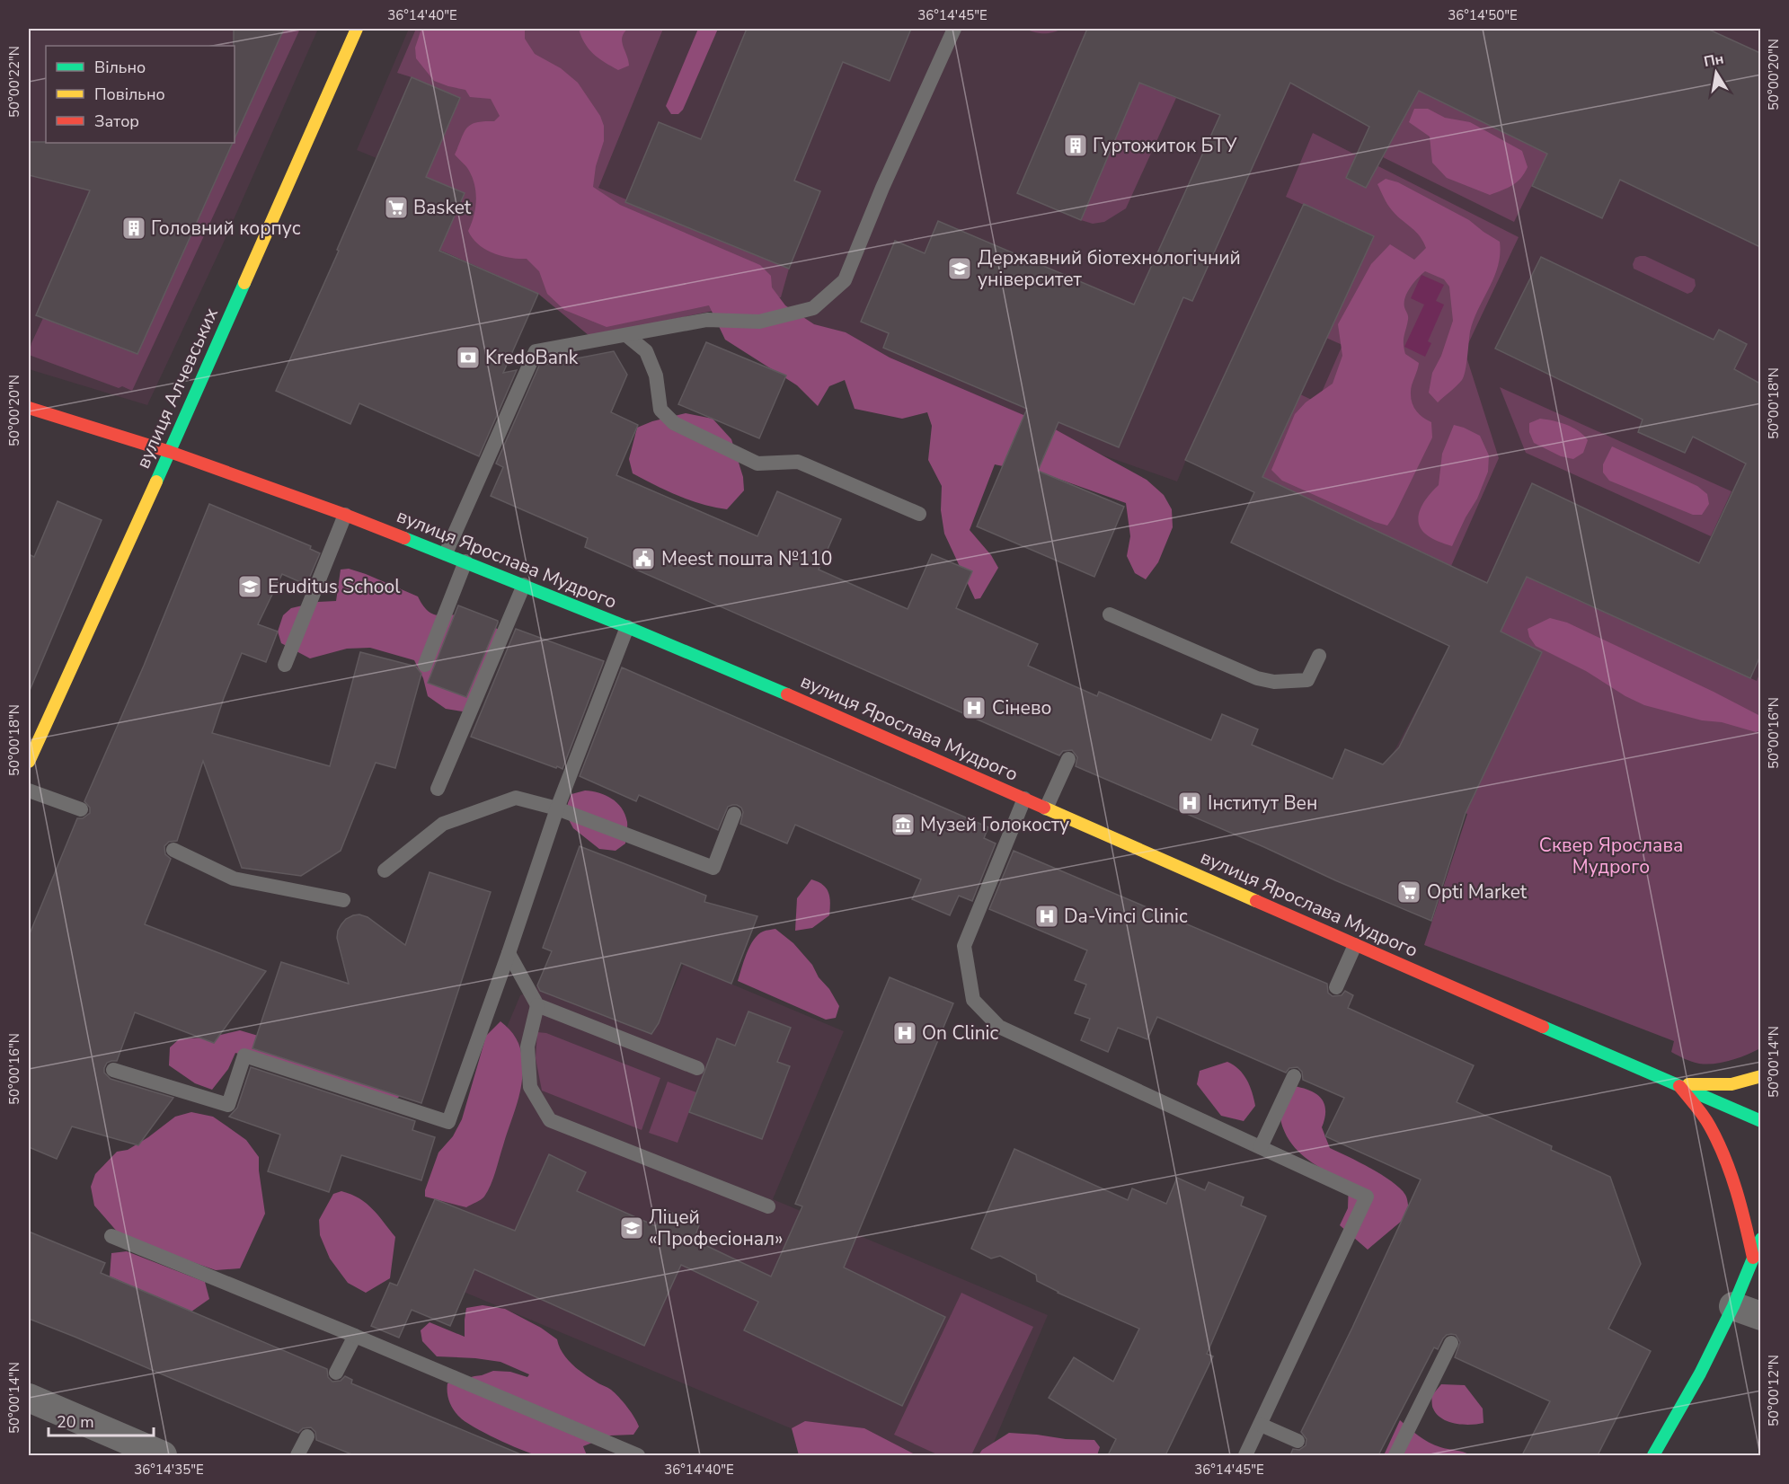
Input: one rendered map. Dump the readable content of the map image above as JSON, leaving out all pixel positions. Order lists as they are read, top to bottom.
{
  "streets": {
    "street": ["вулиця Алчевських", "вулиця Ярослава Мудрого"]
  },
  "crossings": [
    ["вулиця Алчевських", "вулиця Ярослава Мудрого"]
  ],
  "parks": ["Сквер Ярослава Мудрого"],
  "places": {
    "building": ["Гуртожиток БТУ", "Головний корпус"],
    "supermarket": ["Basket", "Opti Market"],
    "school or university": ["Державний біотехнологічний університет", "Eruditus School", "Ліцей «Професіонал»"],
    "bank": ["KredoBank"],
    "public building": ["Meest пошта №110"],
    "hospital": [
      "Сінево",
      "Інститут Вен",
      "Da-Vinci Сlinic",
      "On Clinic"
    ],
    "museum": ["Музей Голокосту"]
  },
  "legend": ["Вільно", "Повільно", "Затор"],
  "scale_bar": "20 m",
  "north": "top",
  "coordinates": [
    "36°14'40\"E",
    "36°14'45\"E",
    "36°14'50\"E",
    "50°00'20\"N",
    "50°00'22\"N",
    "50°00'18\"N",
    "50°00'16\"N",
    "50°00'14\"N",
    "50°00'12\"N",
    "36°14'35\"E"
  ]
}
